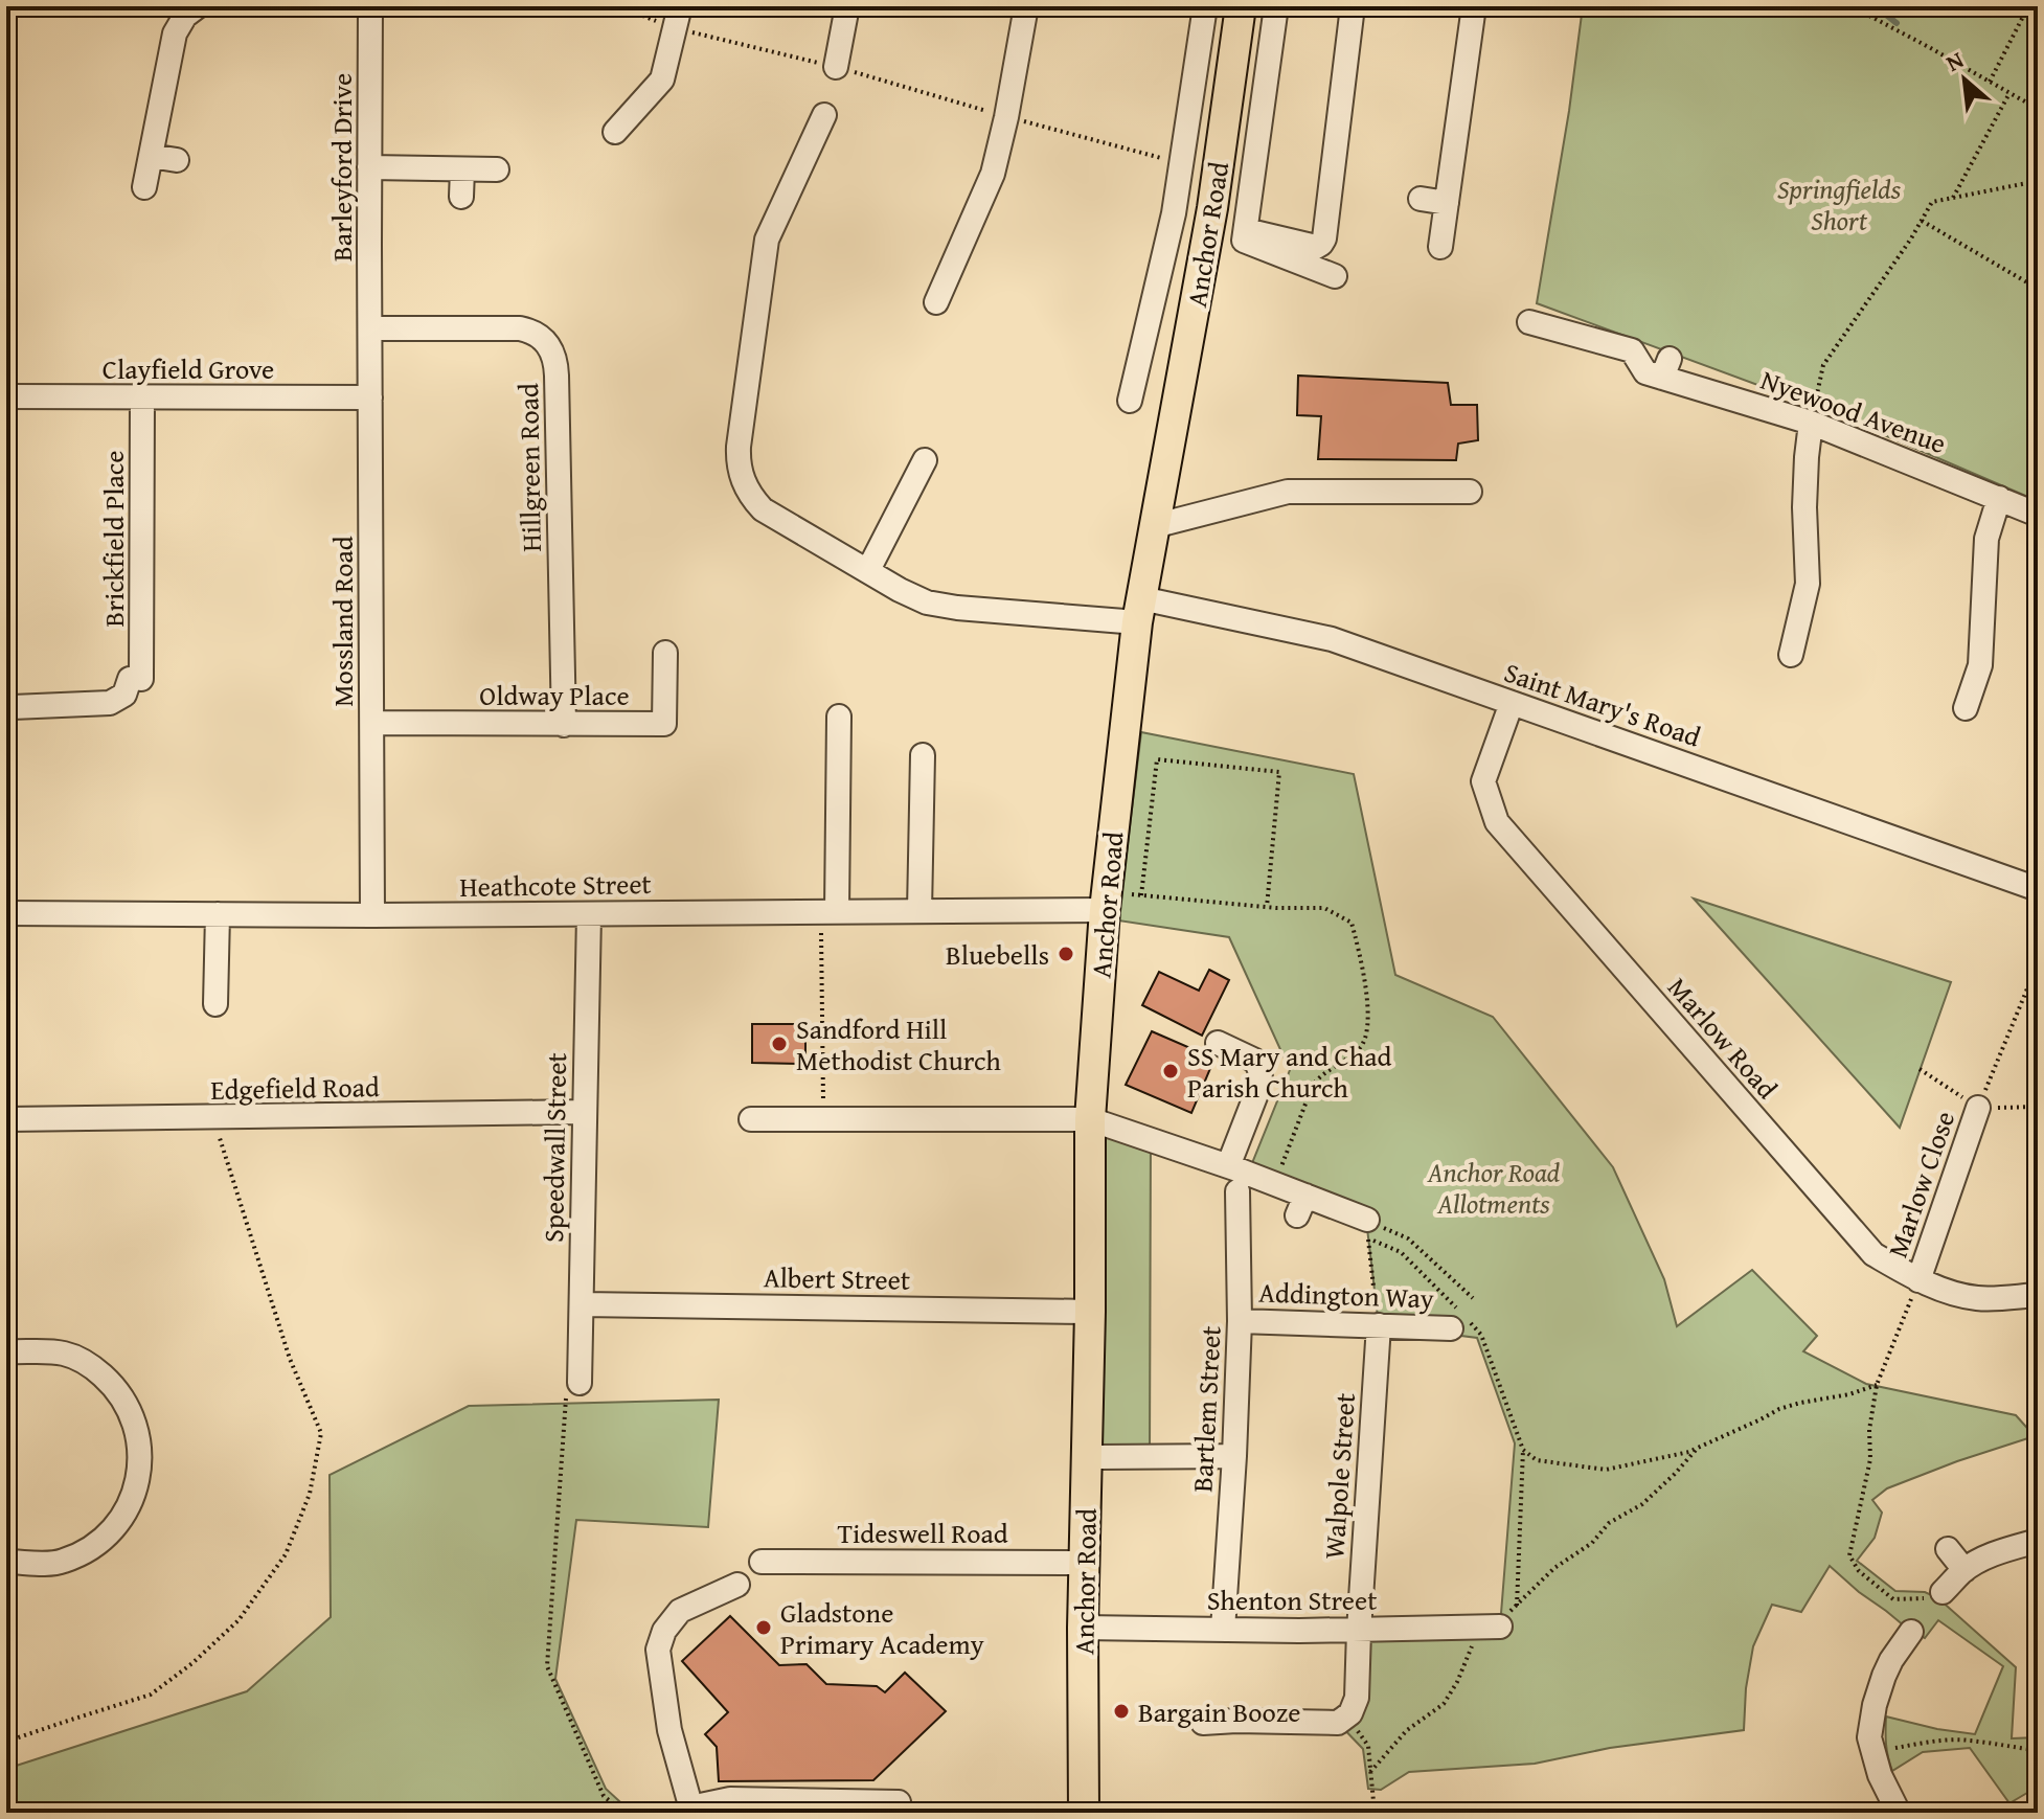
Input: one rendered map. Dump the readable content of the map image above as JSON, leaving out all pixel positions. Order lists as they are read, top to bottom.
{
  "streets": {
    "main road": ["Anchor Road"],
    "street": [
      "Barleyford Drive",
      "Clayfield Grove",
      "Nyewood Avenue",
      "Hillgreen Road",
      "Brickfield Place",
      "Mossland Road",
      "Oldway Place",
      "Saint Mary's Road",
      "Heathcote Street",
      "Marlow Road",
      "Edgefield Road",
      "Speedwall Street",
      "Marlow Close",
      "Albert Street",
      "Addington Way",
      "Bartlem Street",
      "Walpole Street",
      "Tideswell Road",
      "Shenton Street"
    ]
  },
  "crossings": [
    ["Barleyford Drive", "Hillgreen Road"],
    ["Barleyford Drive", "Mossland Road"],
    ["Anchor Road", "Saint Mary's Road"],
    ["Anchor Road", "Heathcote Street"],
    ["Anchor Road", "Albert Street"],
    ["Anchor Road", "Tideswell Road"],
    ["Anchor Road", "Shenton Street"],
    ["Clayfield Grove", "Brickfield Place"],
    ["Clayfield Grove", "Mossland Road"],
    ["Hillgreen Road", "Mossland Road"],
    ["Hillgreen Road", "Oldway Place"],
    ["Mossland Road", "Oldway Place"],
    ["Mossland Road", "Heathcote Street"],
    ["Saint Mary's Road", "Marlow Road"],
    ["Heathcote Street", "Speedwall Street"],
    ["Marlow Road", "Marlow Close"],
    ["Edgefield Road", "Speedwall Street"],
    ["Speedwall Street", "Albert Street"],
    ["Addington Way", "Bartlem Street"],
    ["Addington Way", "Walpole Street"],
    ["Bartlem Street", "Shenton Street"],
    ["Walpole Street", "Shenton Street"]
  ],
  "parks": ["Springfields Short", "Anchor Road Allotments"],
  "places": [
    "Bluebells",
    "Sandford Hill Methodist Church",
    "SS Mary and Chad Parish Church",
    "Gladstone Primary Academy",
    "Bargain Booze"
  ],
  "north": "top left"
}
